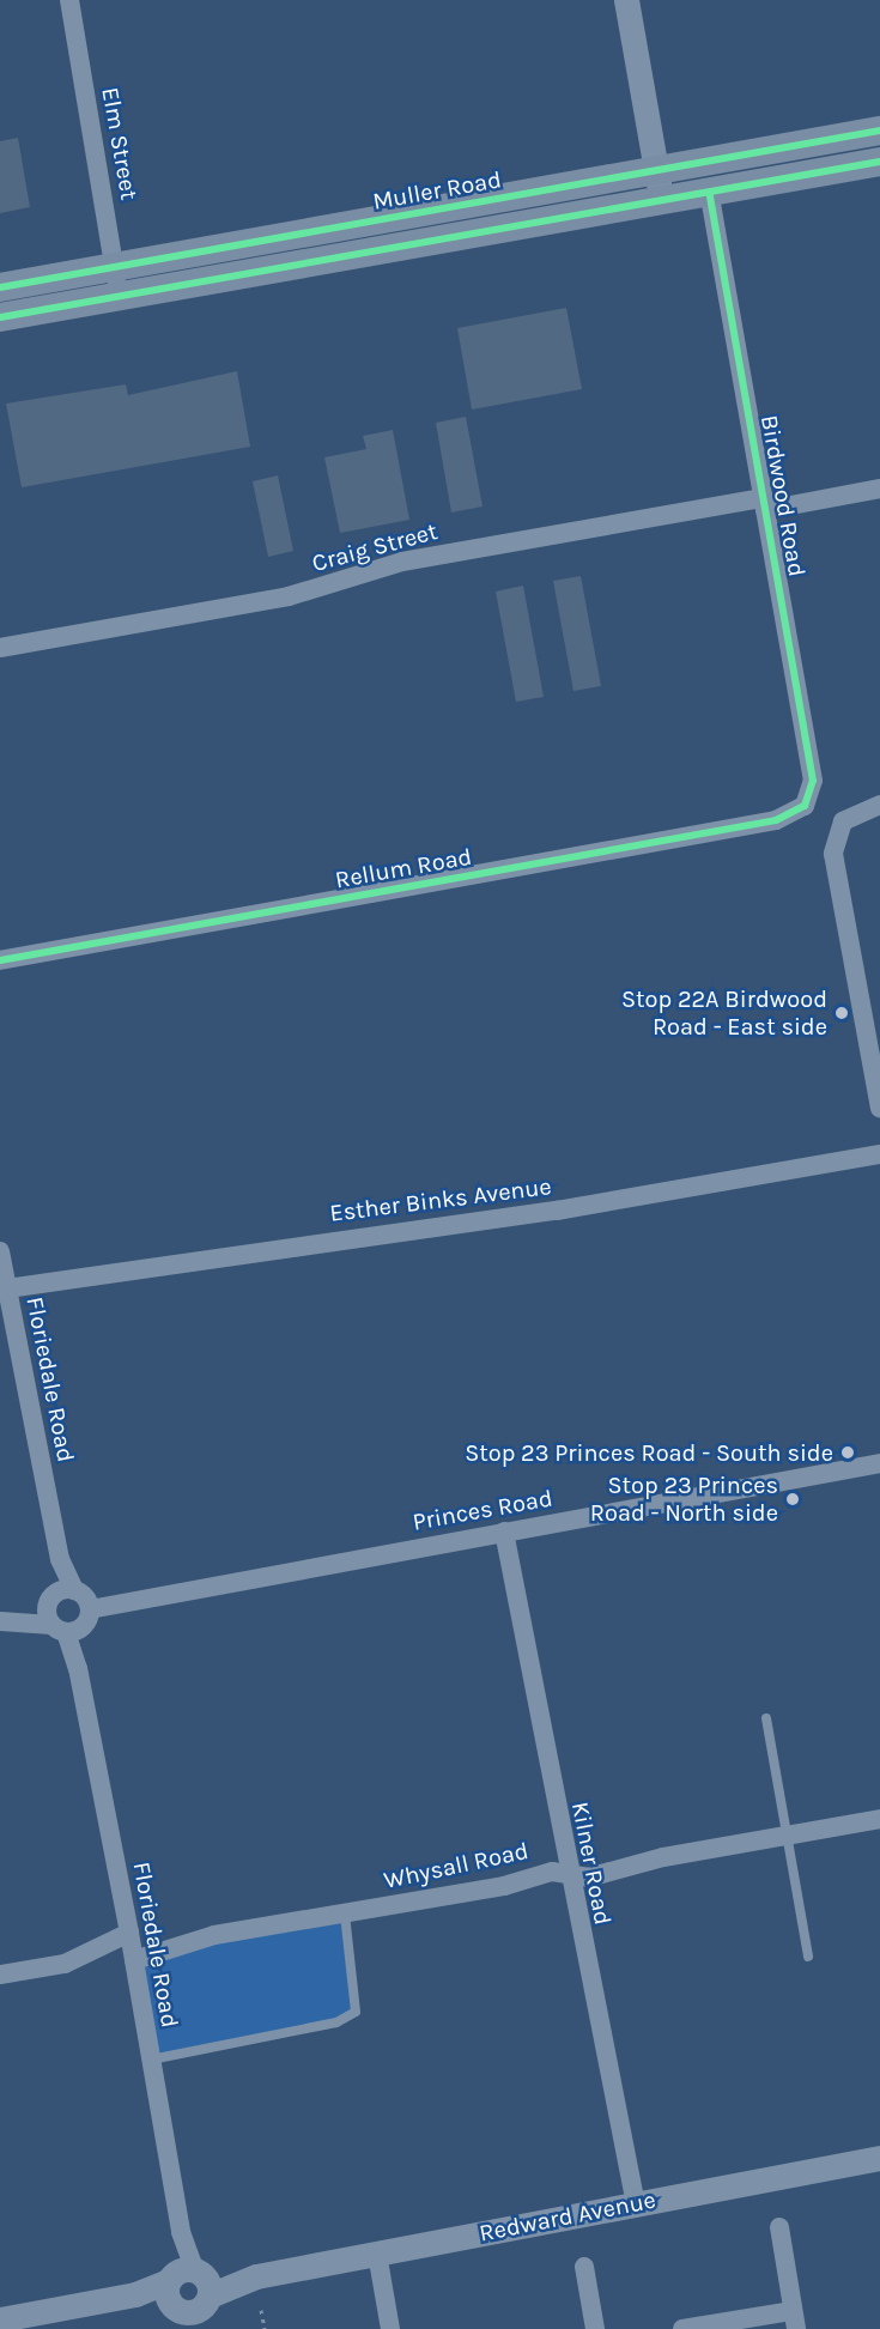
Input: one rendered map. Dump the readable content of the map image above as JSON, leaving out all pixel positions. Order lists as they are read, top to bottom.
{
  "streets": {
    "main road": ["Muller Road"],
    "street": [
      "Elm Street",
      "Birdwood Road",
      "Craig Street",
      "Rellum Road",
      "Esther Binks Avenue",
      "Floriedale Road",
      "Princes Road",
      "Kilner Road",
      "Whysall Road",
      "Redward Avenue"
    ]
  },
  "crossings": [
    ["Elm Street", "Muller Road"],
    ["Birdwood Road", "Craig Street"],
    ["Birdwood Road", "Rellum Road"],
    ["Esther Binks Avenue", "Floriedale Road"],
    ["Floriedale Road", "Princes Road"],
    ["Floriedale Road", "Whysall Road"],
    ["Floriedale Road", "Redward Avenue"],
    ["Princes Road", "Kilner Road"],
    ["Kilner Road", "Whysall Road"],
    ["Kilner Road", "Redward Avenue"]
  ],
  "places": ["Stop 22A Birdwood Road - East side", "Stop 23 Princes Road - South side", "Stop 23 Princes Road - North side"]
}
